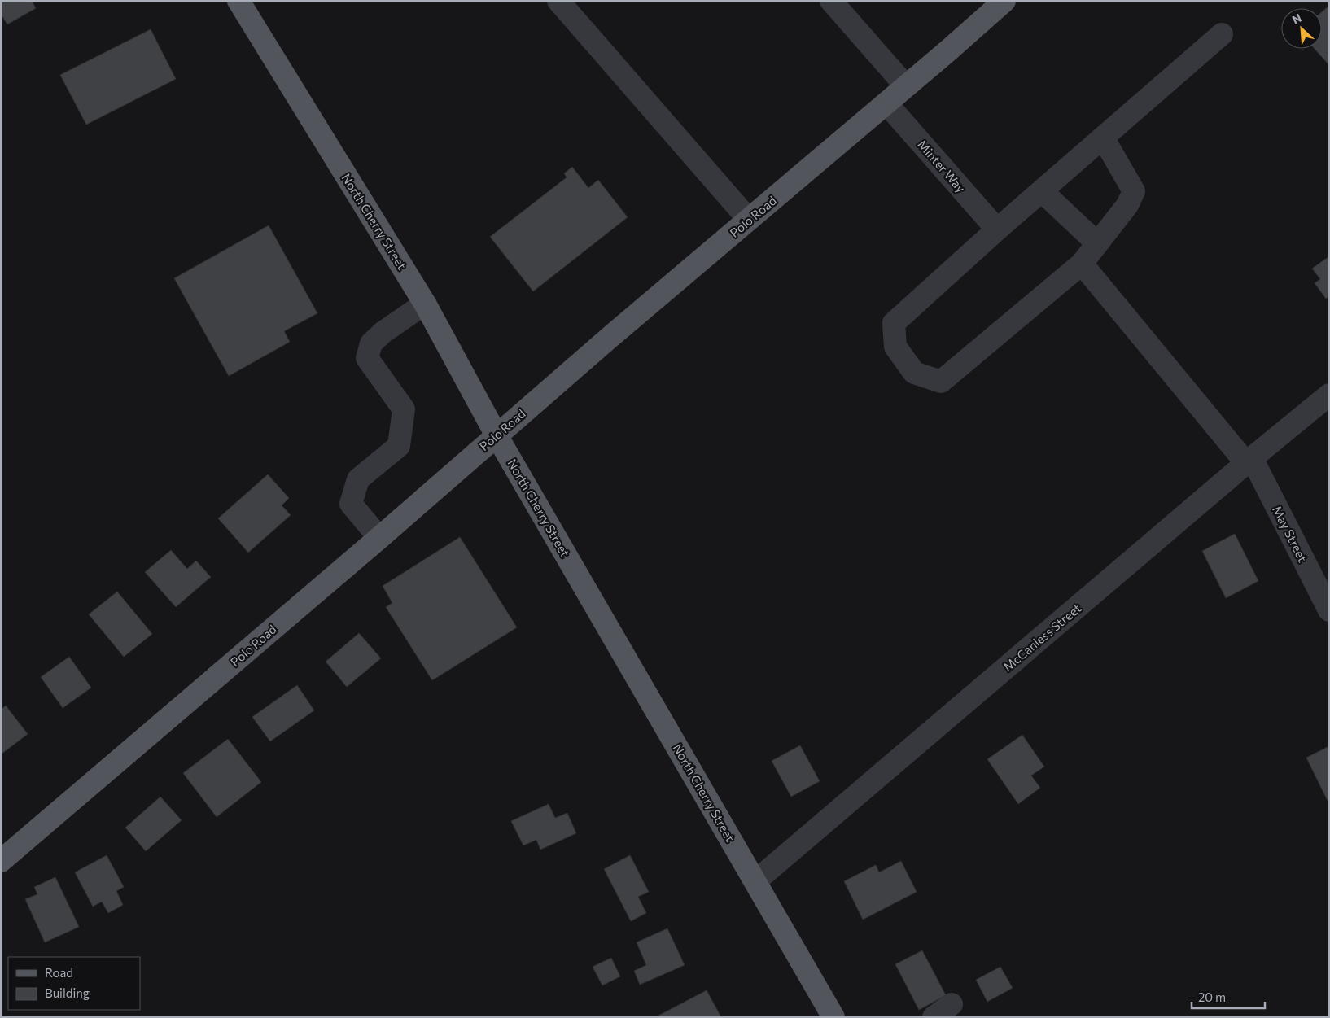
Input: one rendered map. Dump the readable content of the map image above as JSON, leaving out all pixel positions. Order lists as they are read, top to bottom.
{
  "streets": {
    "main road": ["Polo Road", "North Cherry Street"],
    "street": ["Minter Way", "May Street", "McCanless Street"]
  },
  "crossings": [
    ["Minter Way", "Polo Road"],
    ["Polo Road", "North Cherry Street"],
    ["North Cherry Street", "McCanless Street"],
    ["May Street", "McCanless Street"]
  ],
  "legend": ["Road", "Building"],
  "scale_bar": "20 m",
  "north": "top left"
}
